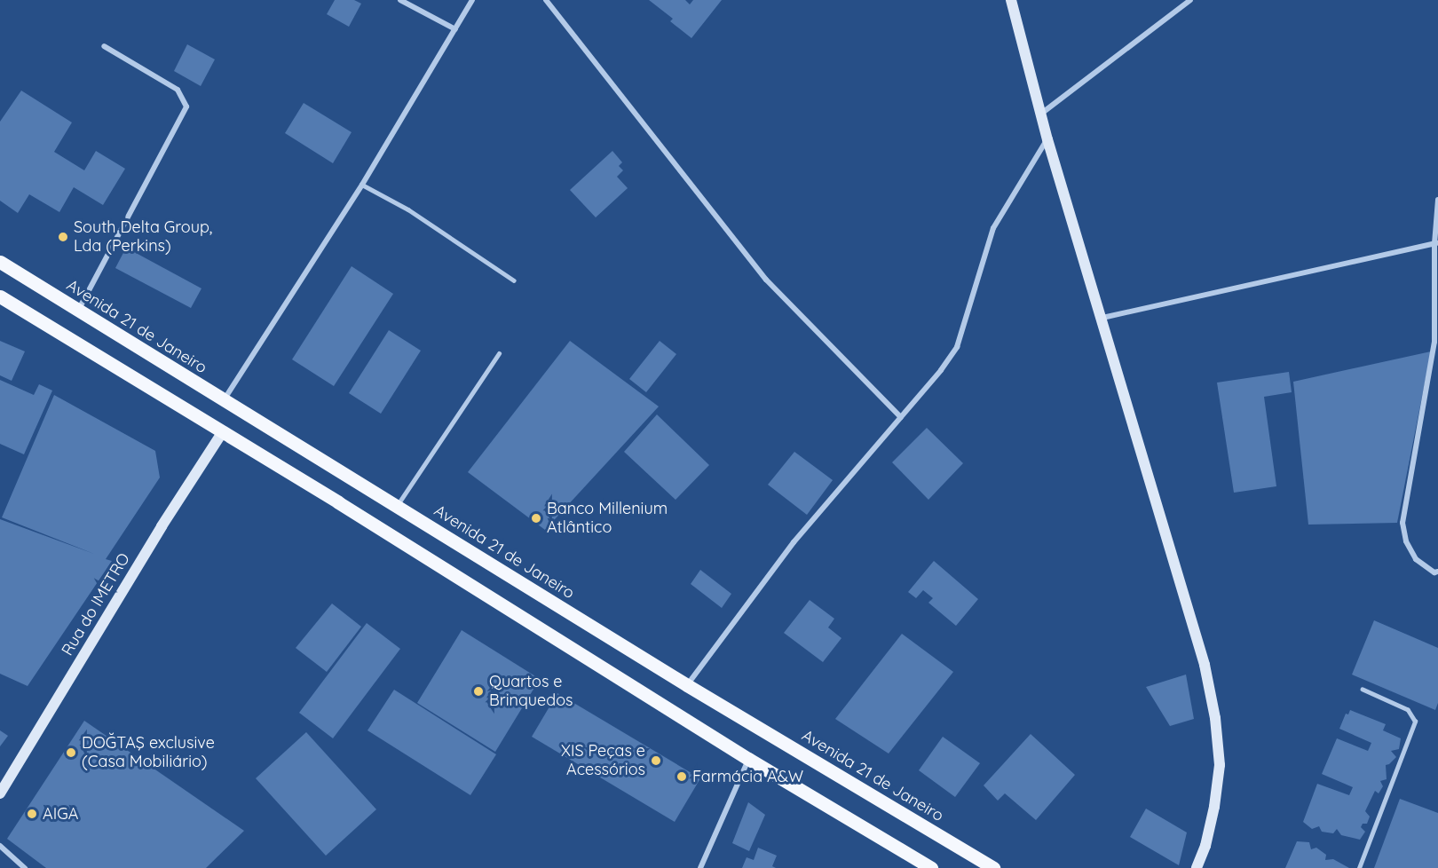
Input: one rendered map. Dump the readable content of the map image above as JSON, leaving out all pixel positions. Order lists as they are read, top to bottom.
{
  "streets": {
    "main road": ["Avenida 21 de Janeiro", "Rua do IMETRO"]
  },
  "places": [
    "South Delta Group, Lda (Perkins)",
    "Banco Millenium Atlântico",
    "Quartos e Brinquedos",
    "DOĞTAŞ exclusive (Casa Mobiliário)",
    "XIS Peças e Acessórios",
    "Farmácia A&W",
    "AIGA"
  ]
}
